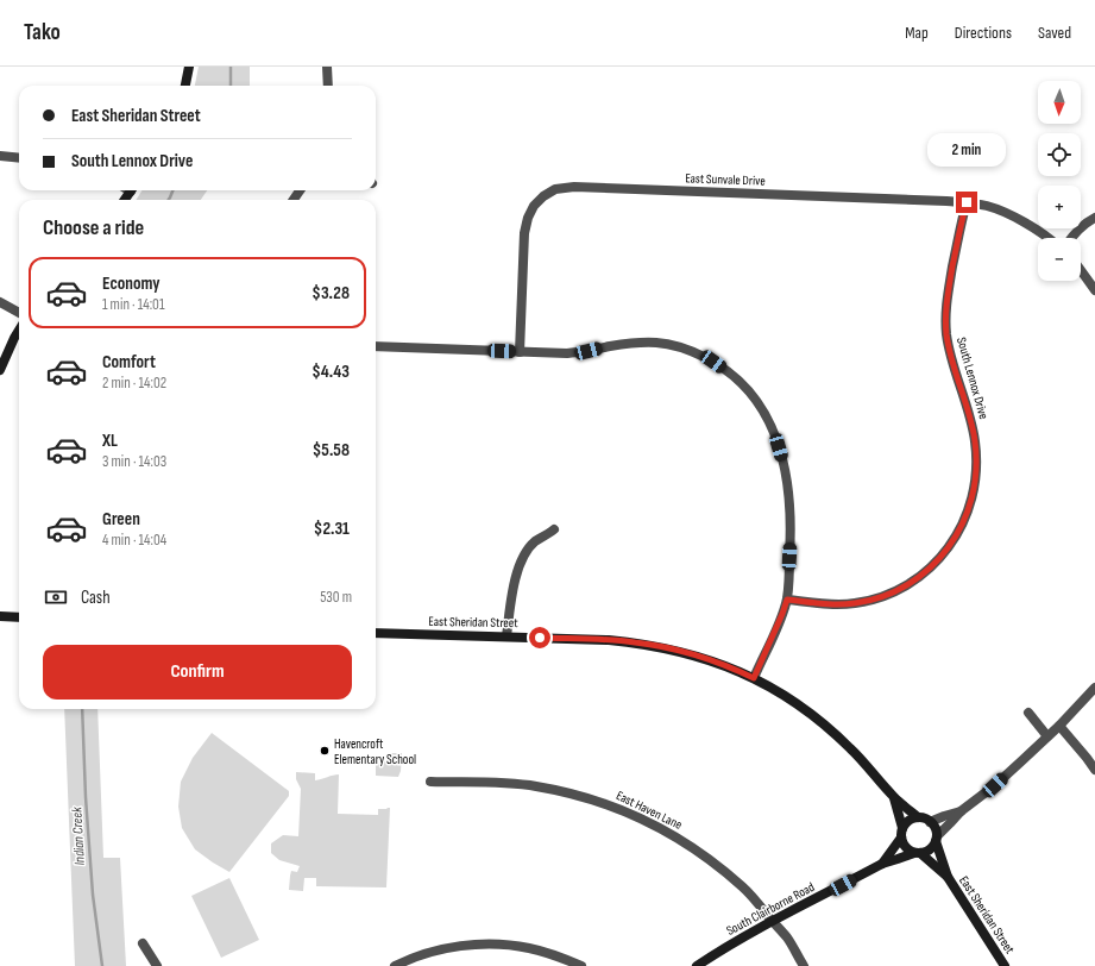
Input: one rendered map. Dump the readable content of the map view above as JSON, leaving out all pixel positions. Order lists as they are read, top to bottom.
{
  "streets": {
    "street": [
      "East Sunvale Drive",
      "South Lennox Drive",
      "East Sheridan Street",
      "East Haven Lane",
      "South Clairborne Road"
    ]
  },
  "crossings": [
    ["East Sunvale Drive", "South Lennox Drive"],
    ["East Sheridan Street", "South Clairborne Road"],
    ["East Haven Lane", "South Clairborne Road"]
  ],
  "water": ["Indian Creek"],
  "places": ["Havencroft Elementary School"],
  "north": "bottom",
  "page": {
    "header": "Tako",
    "nav": ["Map", "Directions", "Saved"],
    "map_buttons": ["+", "−"],
    "banner": ["East Sheridan Street", "South Lennox Drive"],
    "bubble": "2 min",
    "heading": "Choose a ride",
    "list": [
      {
        "name": "Economy",
        "note": "1 min · 14:01",
        "value": "$3.28"
      },
      {
        "name": "Comfort",
        "note": "2 min · 14:02",
        "value": "$4.43"
      },
      {
        "name": "XL",
        "note": "3 min · 14:03",
        "value": "$5.58"
      },
      {
        "name": "Green",
        "note": "4 min · 14:04",
        "value": "$2.31"
      }
    ],
    "pay": ["Cash", "530 m"],
    "buttons": "Confirm"
  }
}
